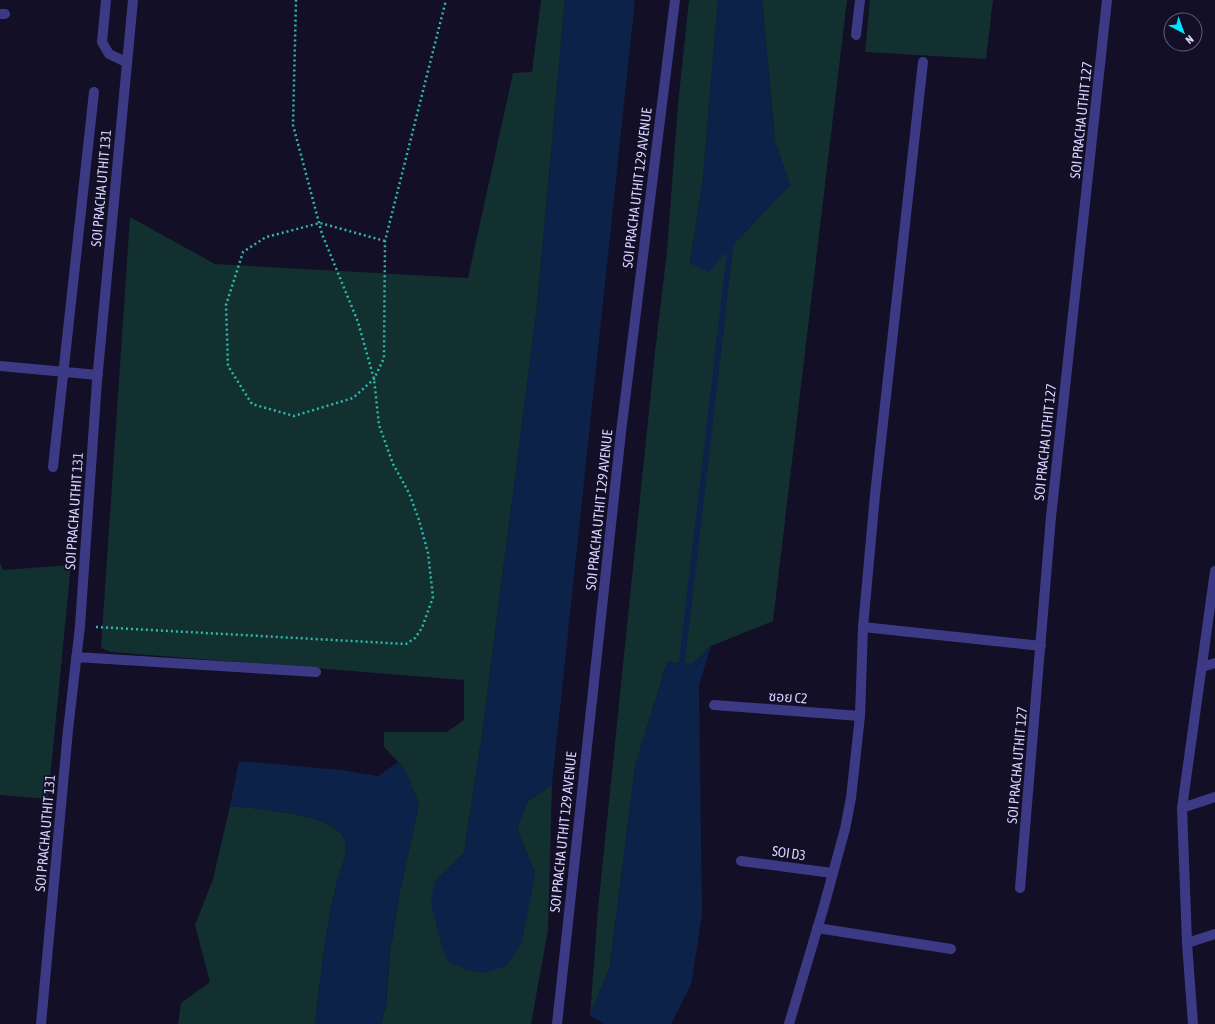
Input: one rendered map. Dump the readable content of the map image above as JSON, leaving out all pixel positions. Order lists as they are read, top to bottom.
{
  "streets": {
    "street": [
      "SOI PRACHA UTHIT 127",
      "SOI PRACHA UTHIT 131",
      "SOI PRACHA UTHIT 129 AVENUE",
      "ซอย C2",
      "SOI D3"
    ]
  },
  "north": "bottom right"
}
